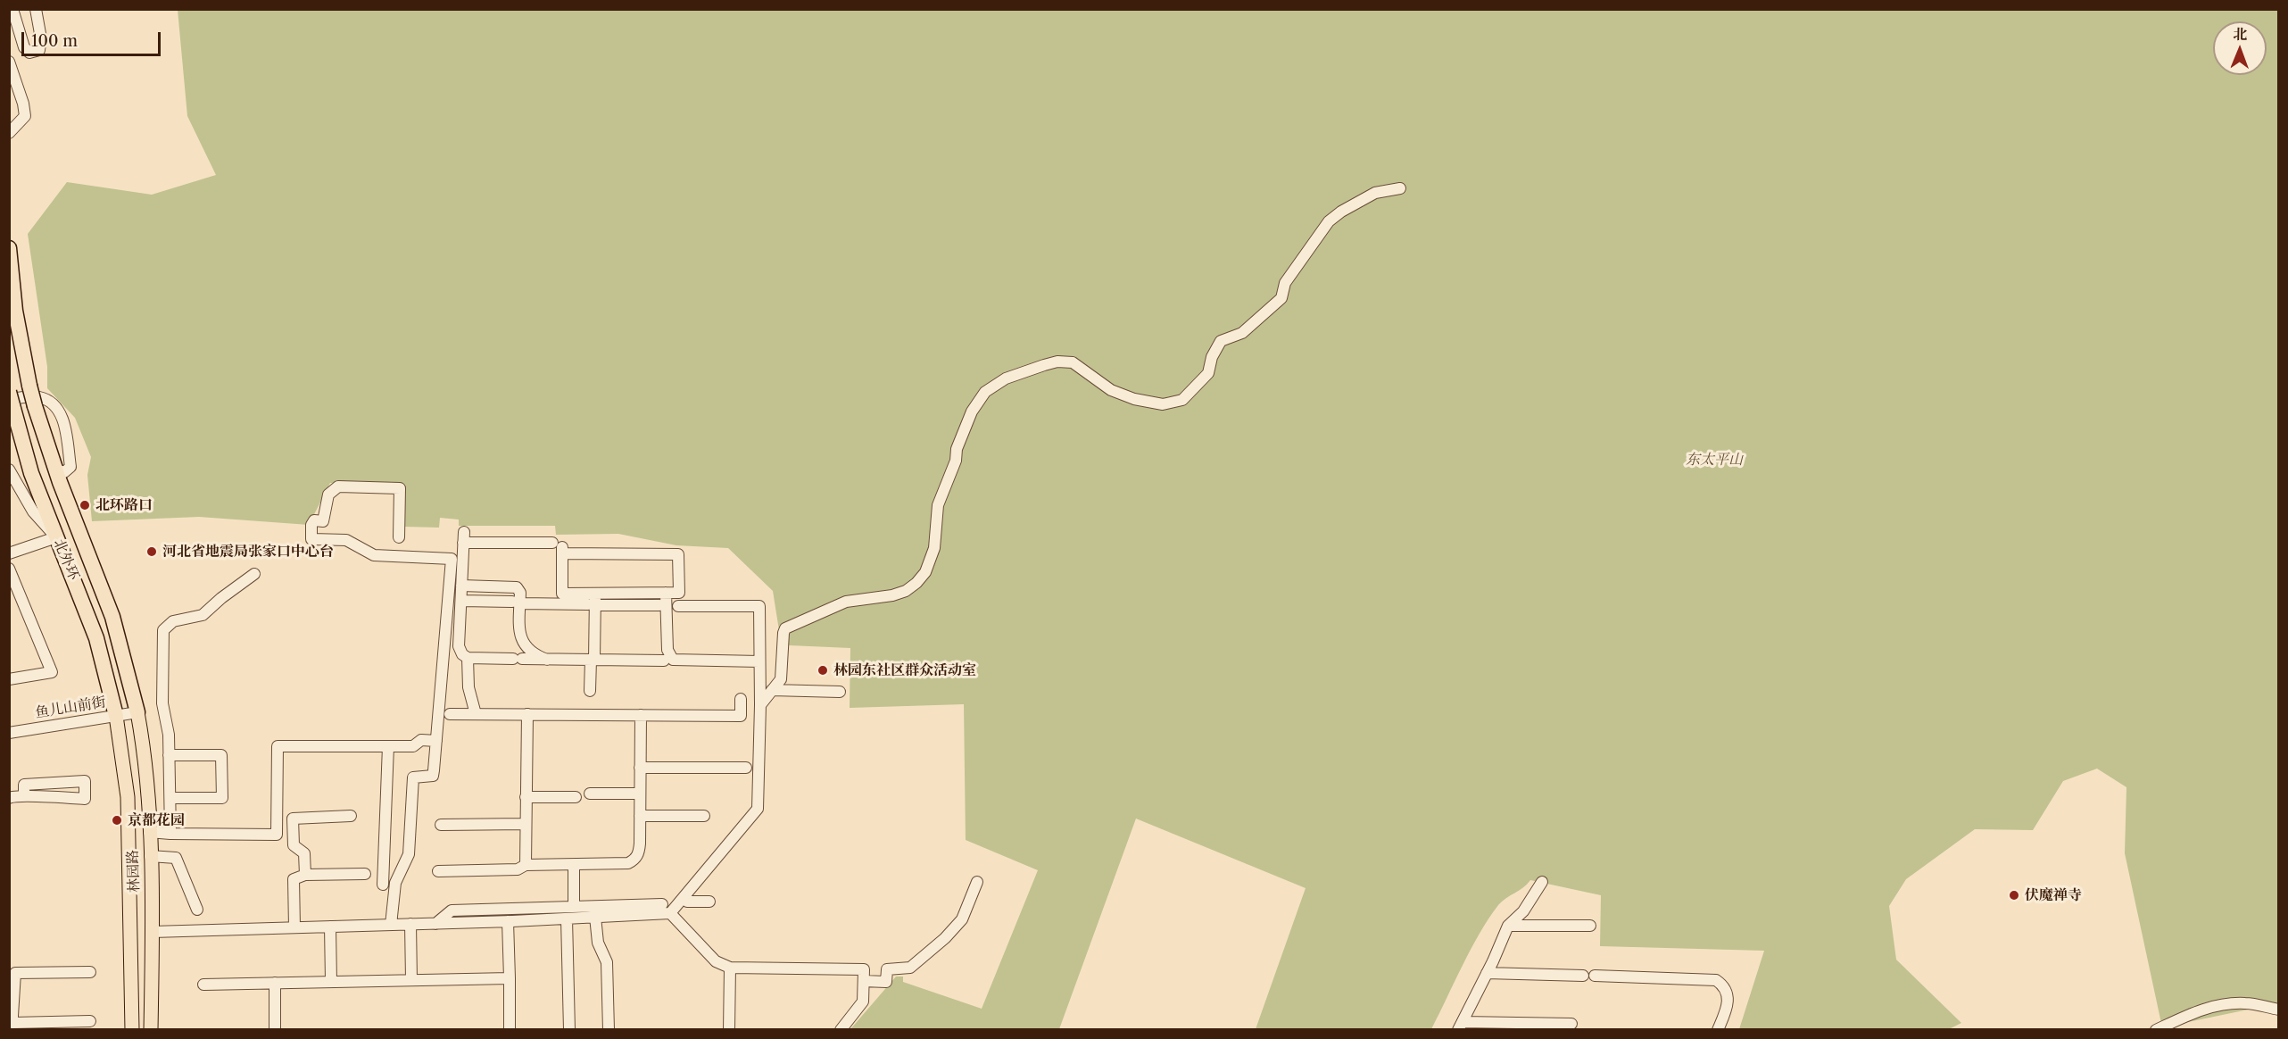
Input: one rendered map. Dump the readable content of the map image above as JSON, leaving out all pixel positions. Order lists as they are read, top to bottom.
{
  "streets": {
    "highway": ["北外环"],
    "main road": ["林园路"],
    "street": ["鱼儿山前街"]
  },
  "crossings": [
    ["北外环", "鱼儿山前街"],
    ["北外环", "林园路"],
    ["鱼儿山前街", "林园路"]
  ],
  "parks": ["东太平山"],
  "places": [
    "北环路口",
    "河北省地震局张家口中心台",
    "林园东社区群众活动室",
    "京都花园",
    "伏魔禅寺"
  ],
  "scale_bar": "100 m",
  "north": "top"
}
